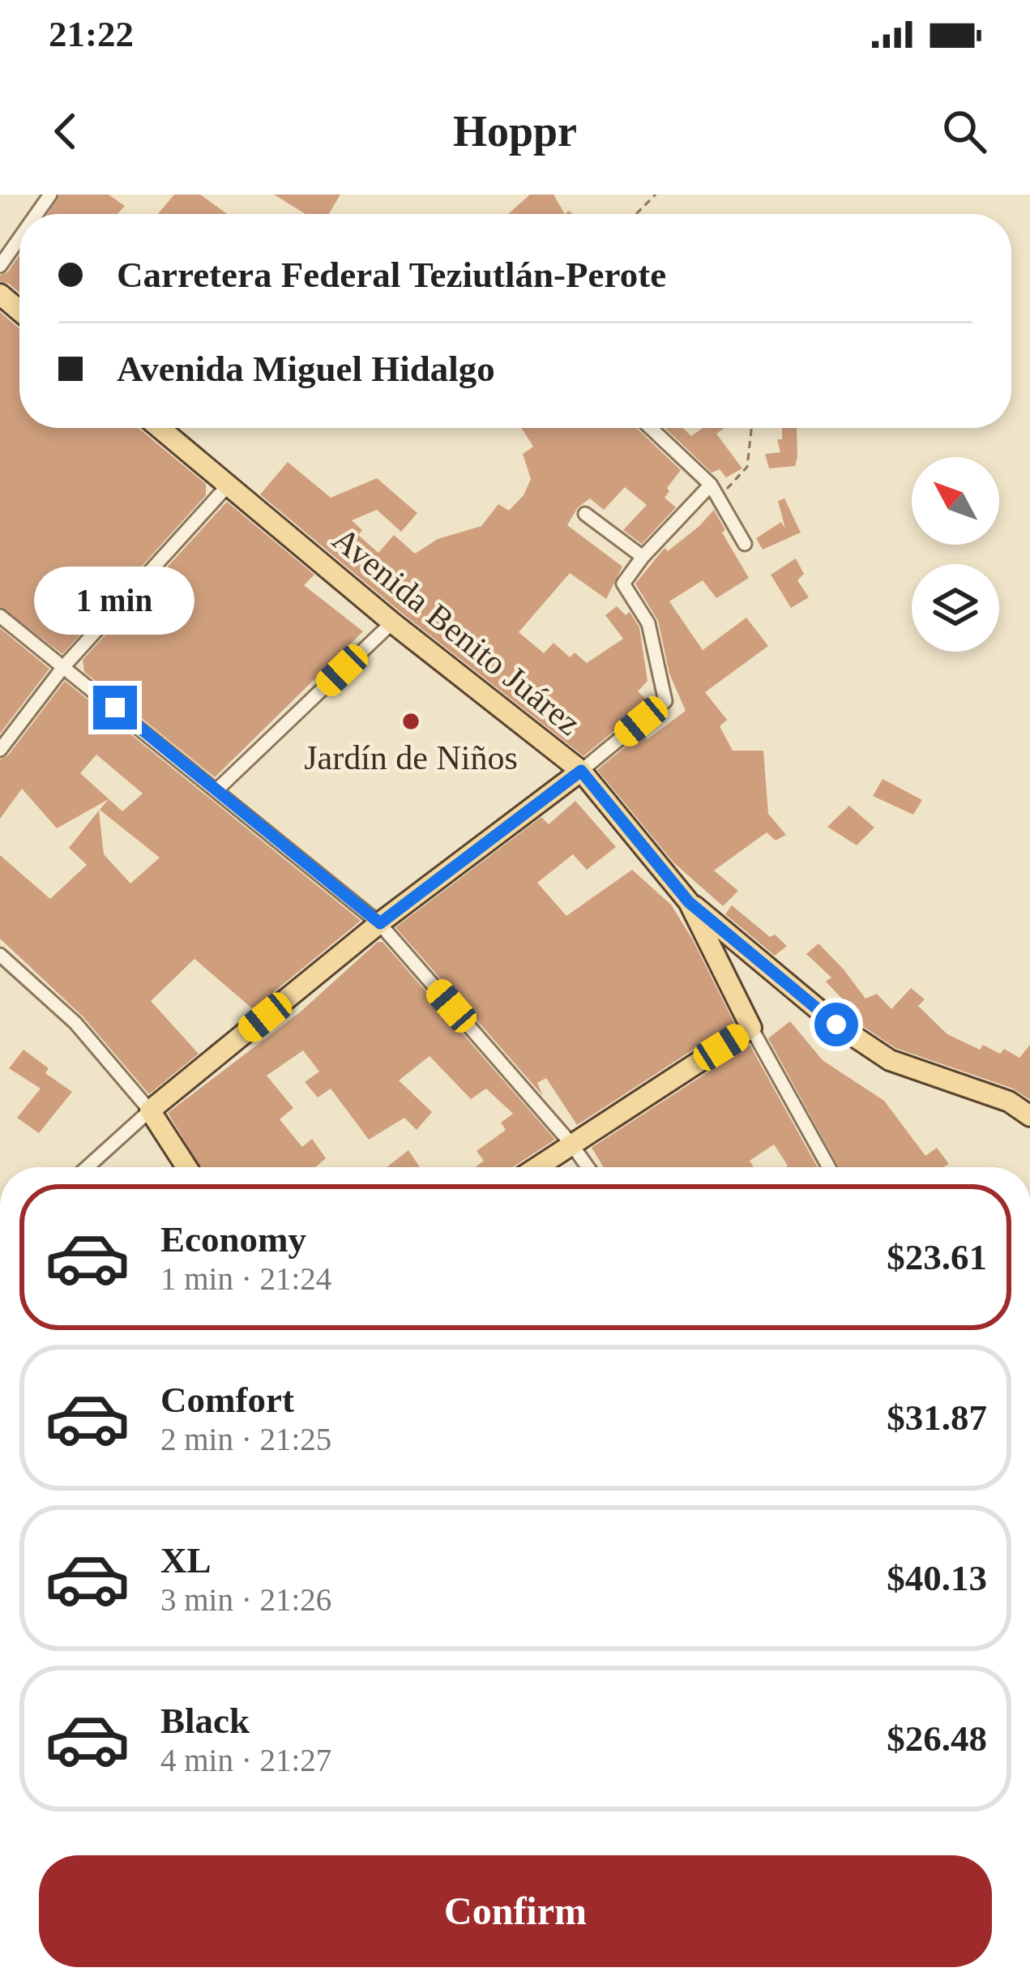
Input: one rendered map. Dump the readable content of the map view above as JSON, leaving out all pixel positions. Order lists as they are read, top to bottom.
{
  "streets": {
    "main road": ["Avenida Benito Juárez"]
  },
  "places": ["Jardín de Niños"],
  "north": "top left",
  "page": {
    "status": "21:22",
    "header": "Hoppr",
    "banner": ["Carretera Federal Teziutlán-Perote", "Avenida Miguel Hidalgo"],
    "bubble": "1 min",
    "list": [
      {
        "name": "Economy",
        "note": "1 min · 21:24",
        "value": "$23.61"
      },
      {
        "name": "Comfort",
        "note": "2 min · 21:25",
        "value": "$31.87"
      },
      {
        "name": "XL",
        "note": "3 min · 21:26",
        "value": "$40.13"
      },
      {
        "name": "Black",
        "note": "4 min · 21:27",
        "value": "$26.48"
      }
    ],
    "buttons": "Confirm"
  }
}
